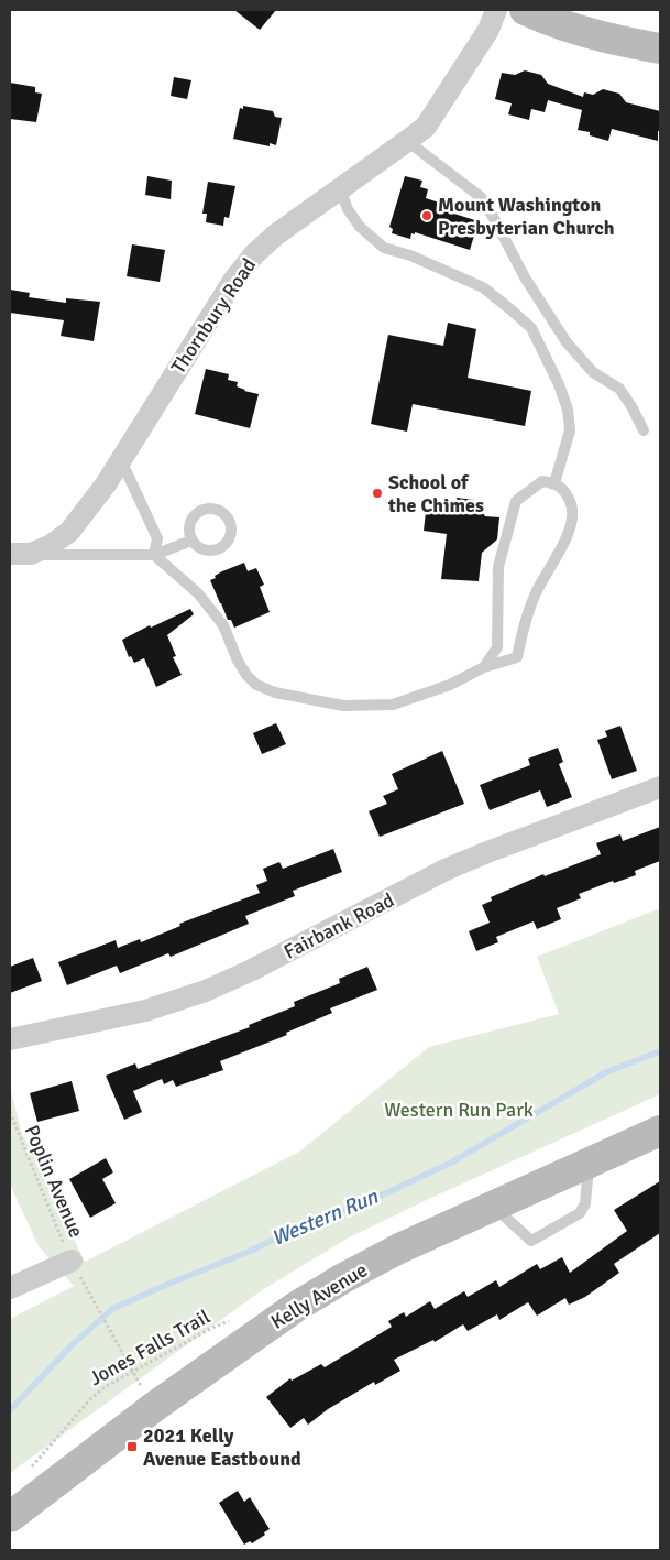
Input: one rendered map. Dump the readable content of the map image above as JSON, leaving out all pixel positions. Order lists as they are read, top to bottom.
{
  "streets": {
    "main road": ["Kelly Avenue"],
    "street": ["Thornbury Road", "Fairbank Road"],
    "path": ["Poplin Avenue", "Jones Falls Trail"]
  },
  "water": ["Western Run"],
  "parks": ["Western Run Park"],
  "places": {
    "other": ["Mount Washington Presbyterian Church", "School of the Chimes"],
    "transit": ["2021 Kelly Avenue Eastbound"]
  }
}
